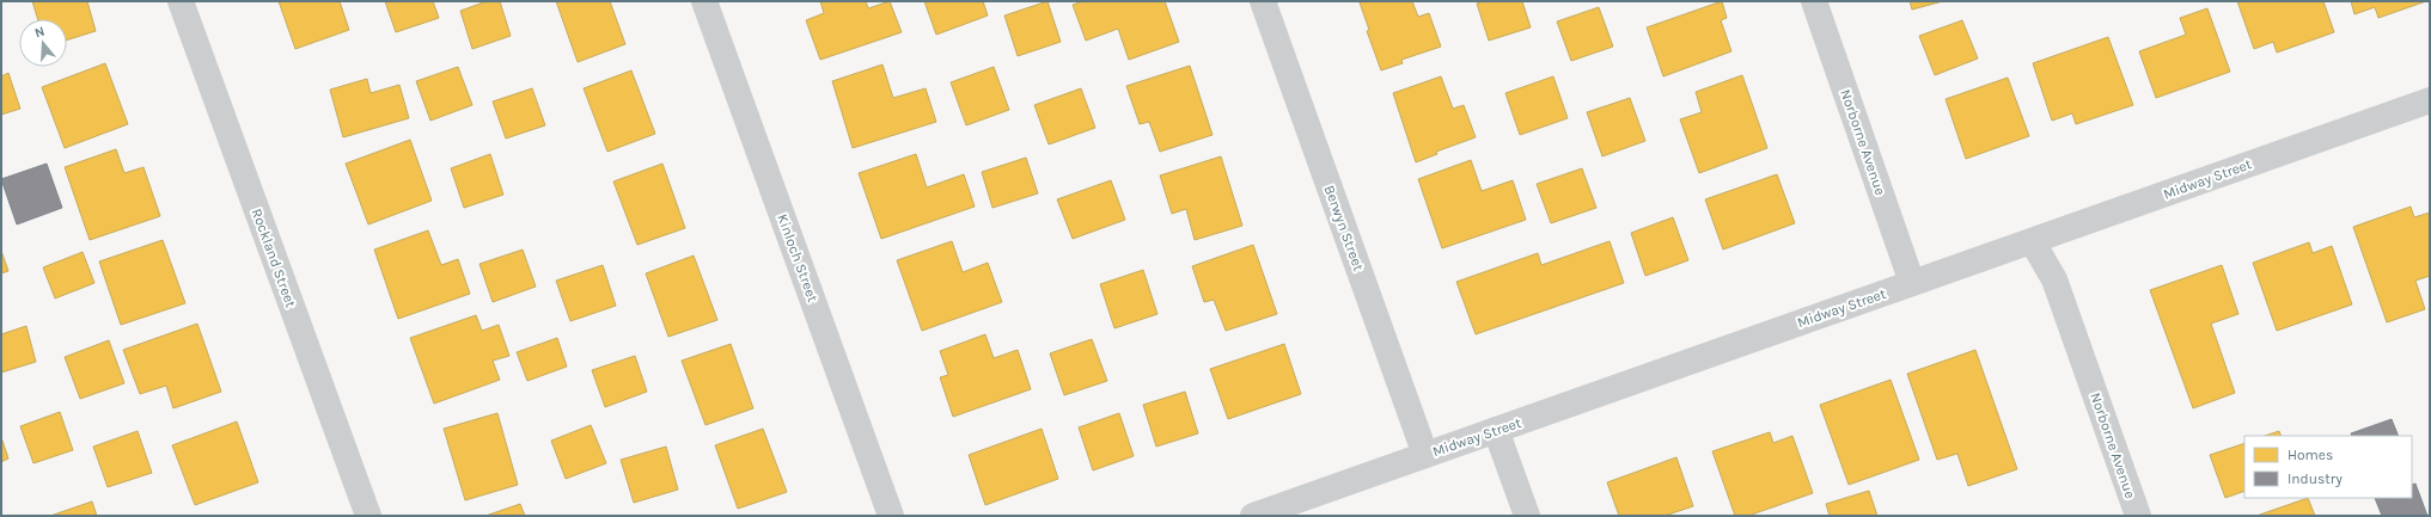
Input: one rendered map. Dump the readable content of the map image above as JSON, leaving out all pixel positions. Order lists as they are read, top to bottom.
{
  "streets": {
    "street": [
      "Norborne Avenue",
      "Midway Street",
      "Berwyn Street",
      "Rockland Street",
      "Kinloch Street"
    ]
  },
  "crossings": [
    ["Norborne Avenue", "Midway Street"],
    ["Midway Street", "Berwyn Street"]
  ],
  "legend": ["Homes", "Industry"],
  "north": "top"
}
